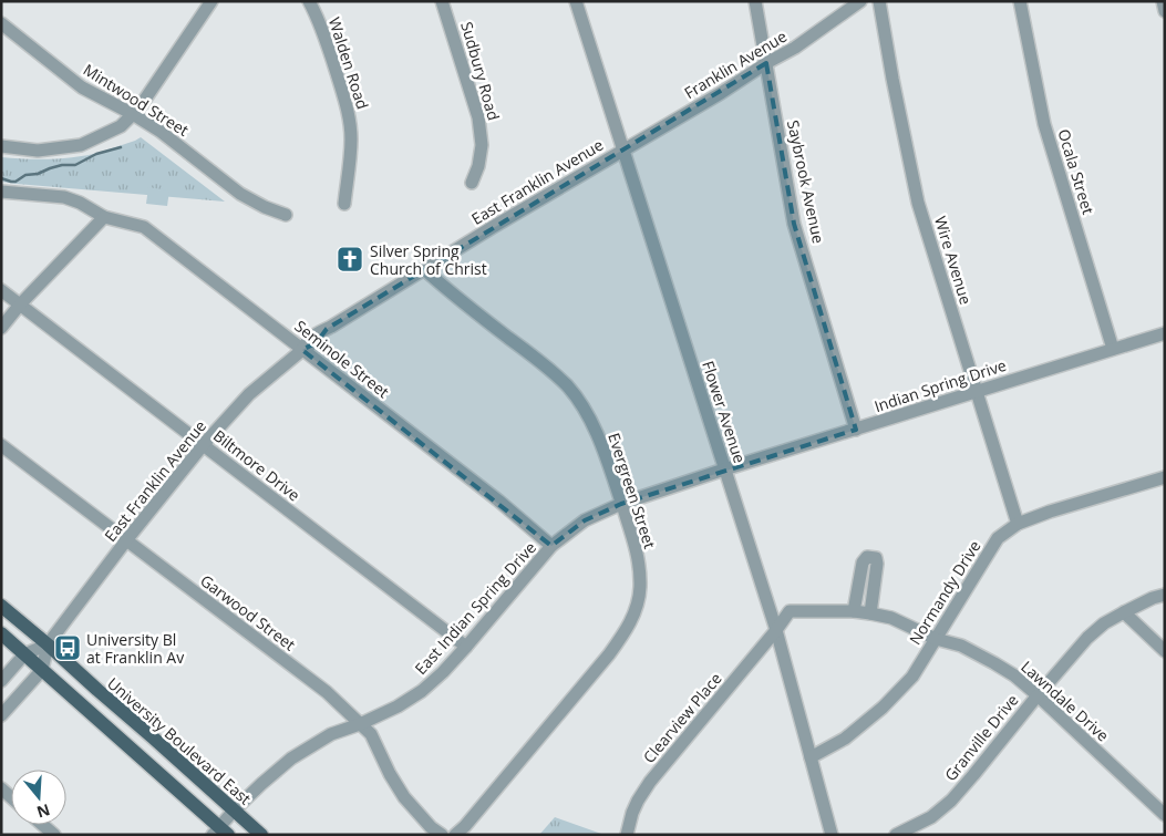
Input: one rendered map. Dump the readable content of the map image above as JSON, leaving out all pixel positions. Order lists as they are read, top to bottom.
{
  "streets": {
    "main road": ["University Boulevard East"],
    "street": [
      "Walden Road",
      "Franklin Avenue",
      "Sudbury Road",
      "Mintwood Street",
      "Ocala Street",
      "East Franklin Avenue",
      "Saybrook Avenue",
      "Wire Avenue",
      "Seminole Street",
      "Indian Spring Drive",
      "Flower Avenue",
      "Biltmore Drive",
      "Evergreen Street",
      "Normandy Drive",
      "East Indian Spring Drive",
      "Garwood Street",
      "Lawndale Drive",
      "Clearview Place",
      "Granville Drive"
    ]
  },
  "crossings": [
    ["Franklin Avenue", "East Franklin Avenue"],
    ["Franklin Avenue", "Saybrook Avenue"],
    ["Franklin Avenue", "Flower Avenue"],
    ["Ocala Street", "Indian Spring Drive"],
    ["East Franklin Avenue", "Seminole Street"],
    ["East Franklin Avenue", "Flower Avenue"],
    ["East Franklin Avenue", "Biltmore Drive"],
    ["East Franklin Avenue", "Evergreen Street"],
    ["East Franklin Avenue", "Garwood Street"],
    ["East Franklin Avenue", "University Boulevard East"],
    ["Saybrook Avenue", "Indian Spring Drive"],
    ["Wire Avenue", "Indian Spring Drive"],
    ["Wire Avenue", "Normandy Drive"],
    ["Seminole Street", "East Indian Spring Drive"],
    ["Indian Spring Drive", "Flower Avenue"],
    ["Indian Spring Drive", "East Indian Spring Drive"],
    ["Flower Avenue", "Normandy Drive"],
    ["Flower Avenue", "East Indian Spring Drive"],
    ["Flower Avenue", "Lawndale Drive"],
    ["Flower Avenue", "Clearview Place"],
    ["Biltmore Drive", "East Indian Spring Drive"],
    ["Evergreen Street", "East Indian Spring Drive"],
    ["Normandy Drive", "Lawndale Drive"],
    ["East Indian Spring Drive", "Garwood Street"],
    ["East Indian Spring Drive", "University Boulevard East"],
    ["Lawndale Drive", "Clearview Place"],
    ["Lawndale Drive", "Granville Drive"]
  ],
  "places": {
    "church": ["Silver Spring Church of Christ"],
    "bus stop": ["University Bl at Franklin Av"]
  },
  "north": "bottom"
}
